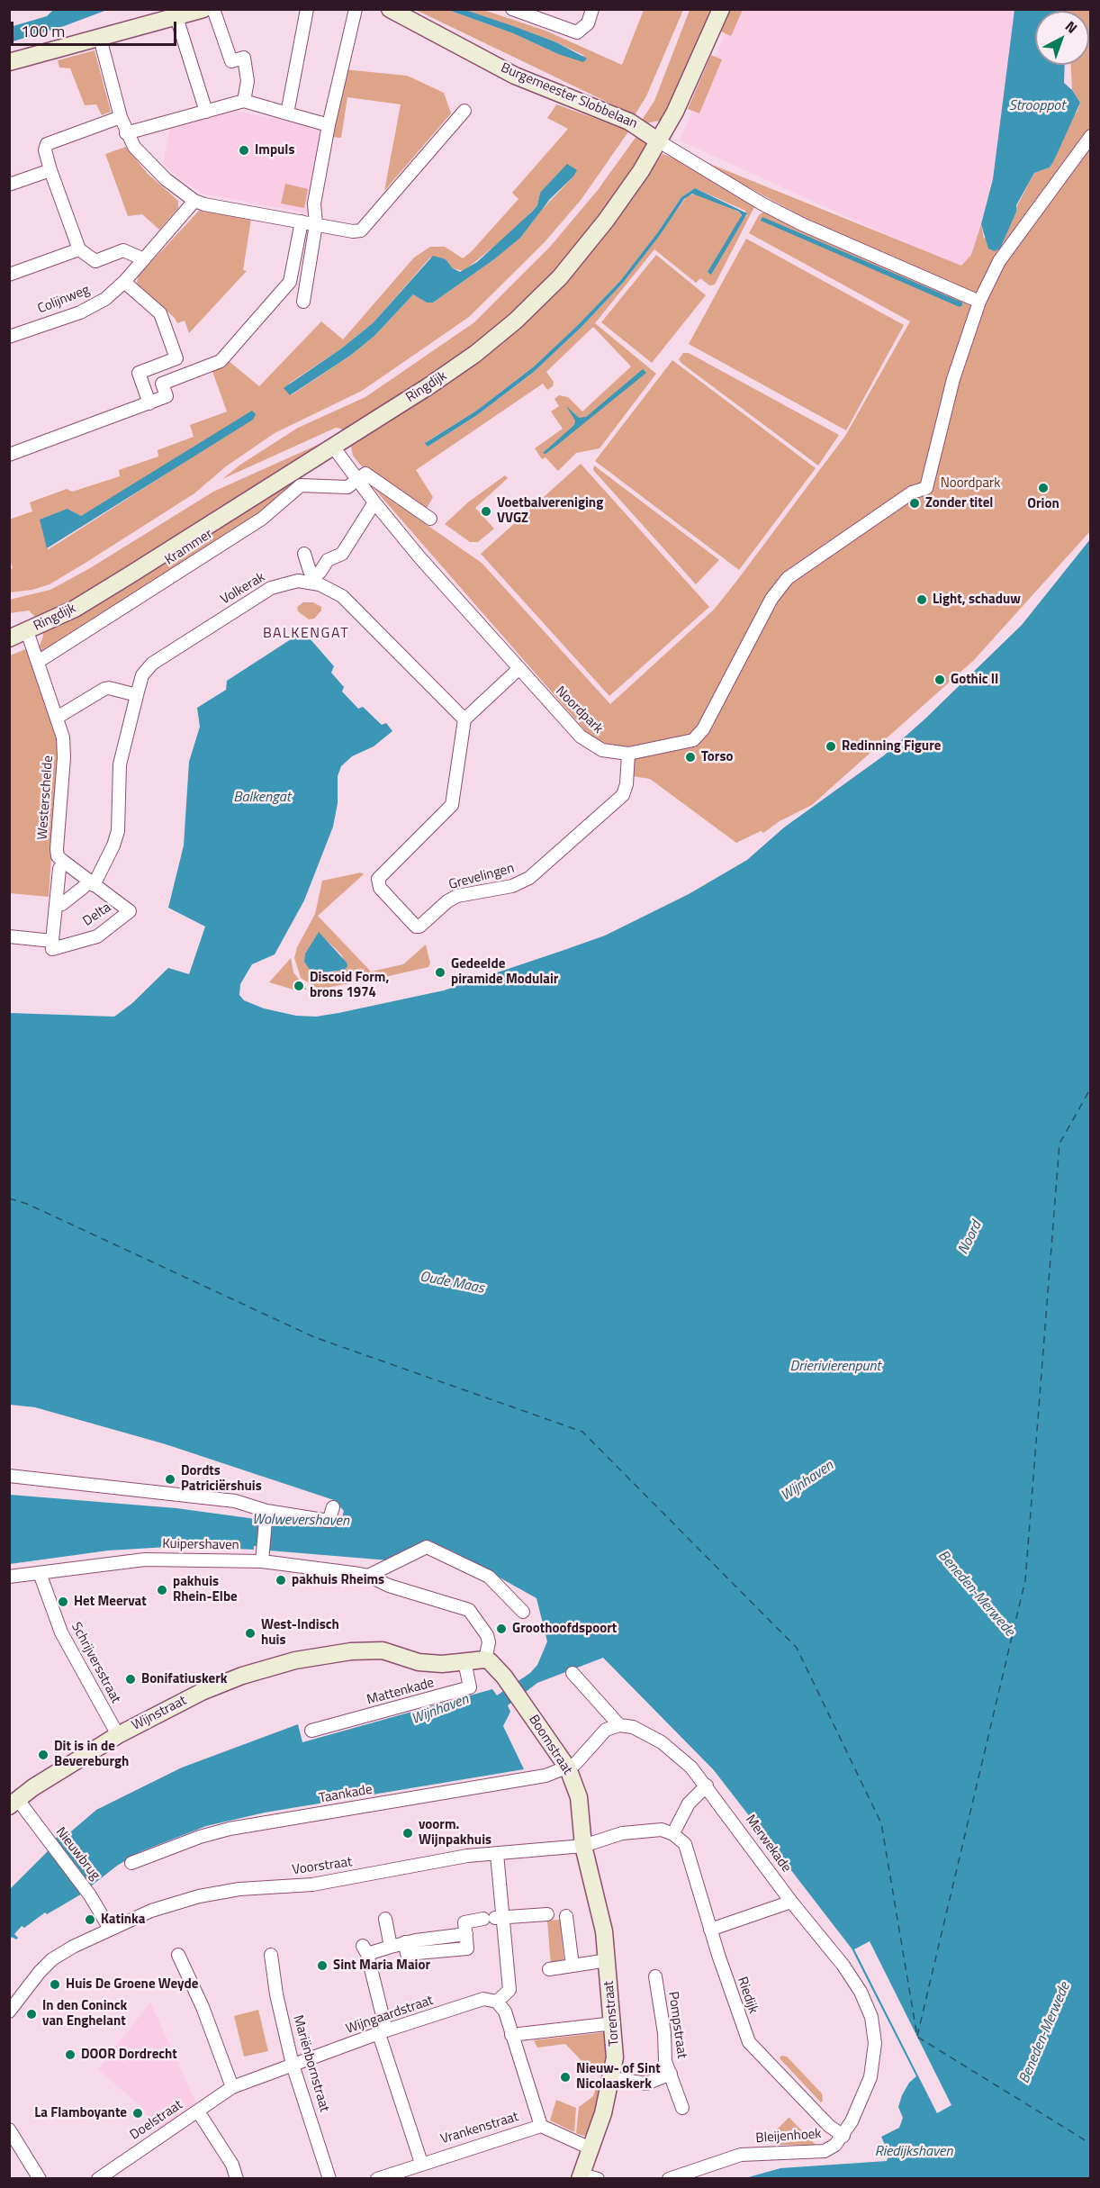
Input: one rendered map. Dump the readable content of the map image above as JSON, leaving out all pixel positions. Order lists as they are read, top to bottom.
{
  "streets": {
    "street": [
      "Burgemeester Slobbelaan",
      "Colijnweg",
      "Ringdijk",
      "Krammer",
      "Volkerak",
      "Noordpark",
      "Westerschelde",
      "Grevelingen",
      "Delta",
      "Kuipershaven",
      "Schrijversstraat",
      "Mattenkade",
      "Wijnstraat",
      "Boomstraat",
      "Taankade",
      "Merwekade",
      "Nieuwbrug",
      "Voorstraat",
      "Riedijk",
      "Torenstraat",
      "Wijngaardstraat",
      "Pompstraat",
      "Mariënbornstraat",
      "Doelstraat",
      "Vrankenstraat",
      "Bleijenhoek"
    ]
  },
  "crossings": [
    ["Burgemeester Slobbelaan", "Ringdijk"],
    ["Ringdijk", "Noordpark"],
    ["Ringdijk", "Westerschelde"],
    ["Krammer", "Noordpark"],
    ["Krammer", "Westerschelde"],
    ["Volkerak", "Grevelingen"],
    ["Volkerak", "Delta"],
    ["Noordpark", "Grevelingen"],
    ["Westerschelde", "Delta"],
    ["Kuipershaven", "Schrijversstraat"],
    ["Kuipershaven", "Wijnstraat"],
    ["Kuipershaven", "Boomstraat"],
    ["Schrijversstraat", "Wijnstraat"],
    ["Mattenkade", "Wijnstraat"],
    ["Wijnstraat", "Boomstraat"],
    ["Wijnstraat", "Nieuwbrug"],
    ["Boomstraat", "Taankade"],
    ["Boomstraat", "Voorstraat"],
    ["Boomstraat", "Torenstraat"],
    ["Merwekade", "Bleijenhoek"],
    ["Nieuwbrug", "Voorstraat"],
    ["Voorstraat", "Riedijk"],
    ["Voorstraat", "Torenstraat"],
    ["Riedijk", "Bleijenhoek"],
    ["Wijngaardstraat", "Mariënbornstraat"],
    ["Wijngaardstraat", "Doelstraat"]
  ],
  "districts": ["BALKENGAT"],
  "water": [
    "Strooppot",
    "Balkengat",
    "Noord",
    "Oude Maas",
    "Drierivierenpunt",
    "Wijnhaven",
    "Wolwevershaven",
    "Beneden-Merwede",
    "Riedijkshaven"
  ],
  "parks": ["Noordpark"],
  "places": [
    "Impuls",
    "Orion",
    "Zonder titel",
    "Voetbalvereniging VVGZ",
    "Light, schaduw",
    "Gothic II",
    "Redinning Figure",
    "Torso",
    "Gedeelde piramide Modulair",
    "Discoid Form, brons 1974",
    "Dordts Patriciërshuis",
    "pakhuis Rheims",
    "pakhuis Rhein-Elbe",
    "Het Meervat",
    "Groothoofdspoort",
    "West-Indisch huis",
    "Bonifatiuskerk",
    "Dit is in de Bevereburgh",
    "voorm. Wijnpakhuis",
    "Katinka",
    "Sint Maria Maior",
    "Huis De Groene Weyde",
    "In den Coninck van Enghelant",
    "DOOR Dordrecht",
    "Nieuw- of Sint Nicolaaskerk",
    "La Flamboyante"
  ],
  "scale_bar": "100 m",
  "north": "top right"
}
